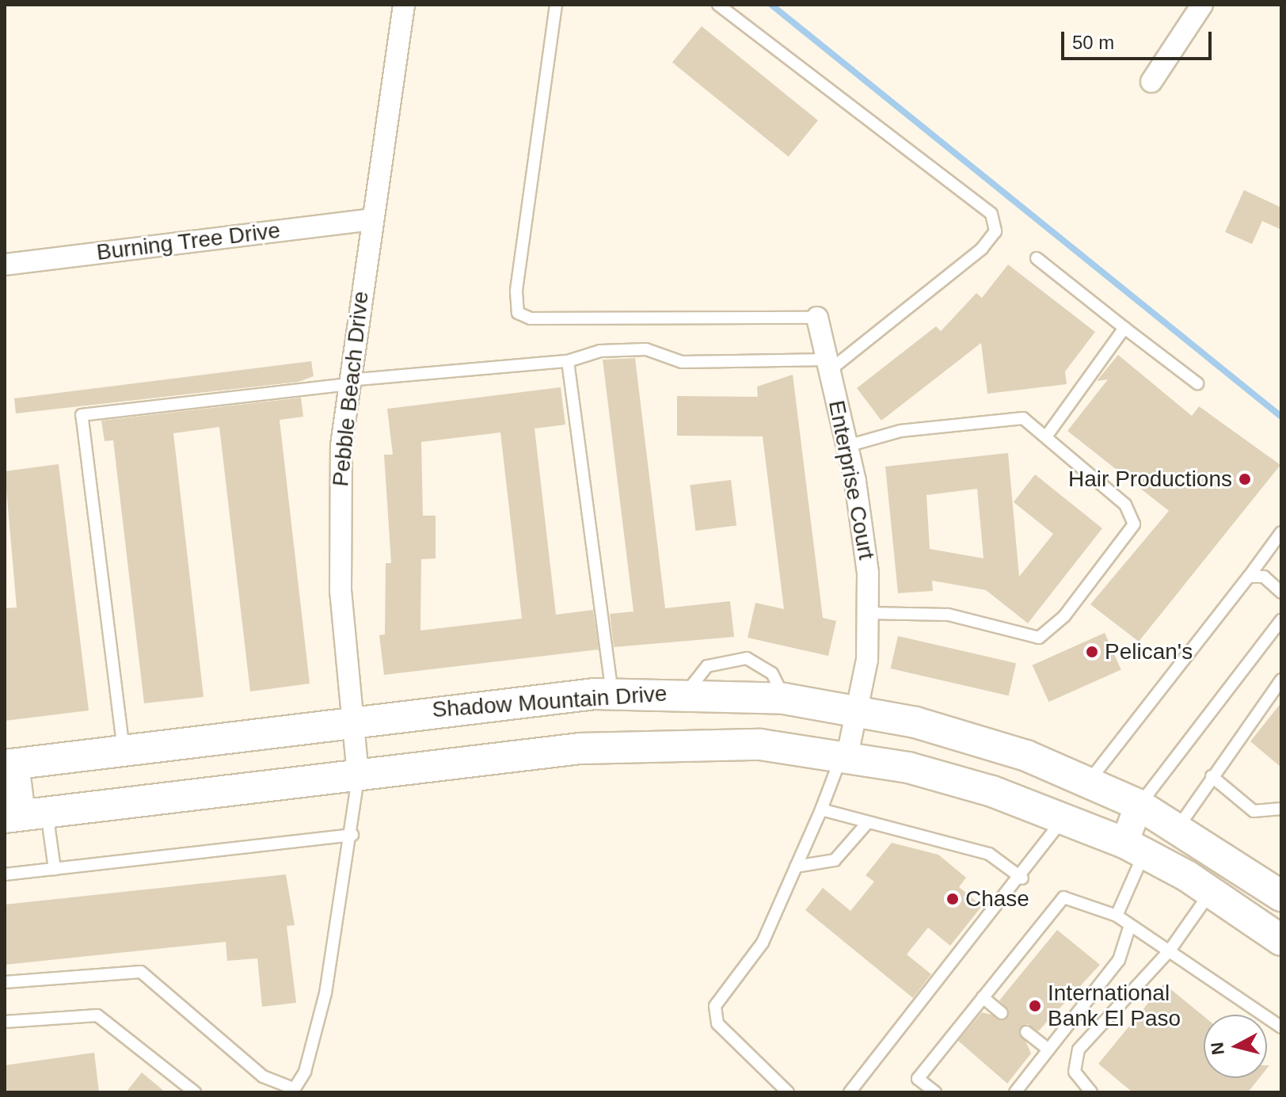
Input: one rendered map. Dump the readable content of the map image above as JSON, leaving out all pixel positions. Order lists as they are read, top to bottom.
{
  "streets": {
    "main road": ["Shadow Mountain Drive"],
    "street": ["Burning Tree Drive", "Pebble Beach Drive", "Enterprise Court"]
  },
  "crossings": [
    ["Burning Tree Drive", "Pebble Beach Drive"],
    ["Pebble Beach Drive", "Shadow Mountain Drive"],
    ["Enterprise Court", "Shadow Mountain Drive"]
  ],
  "places": [
    "Hair Productions",
    "Pelican's",
    "Chase",
    "International Bank El Paso"
  ],
  "scale_bar": "50 m",
  "north": "left"
}
